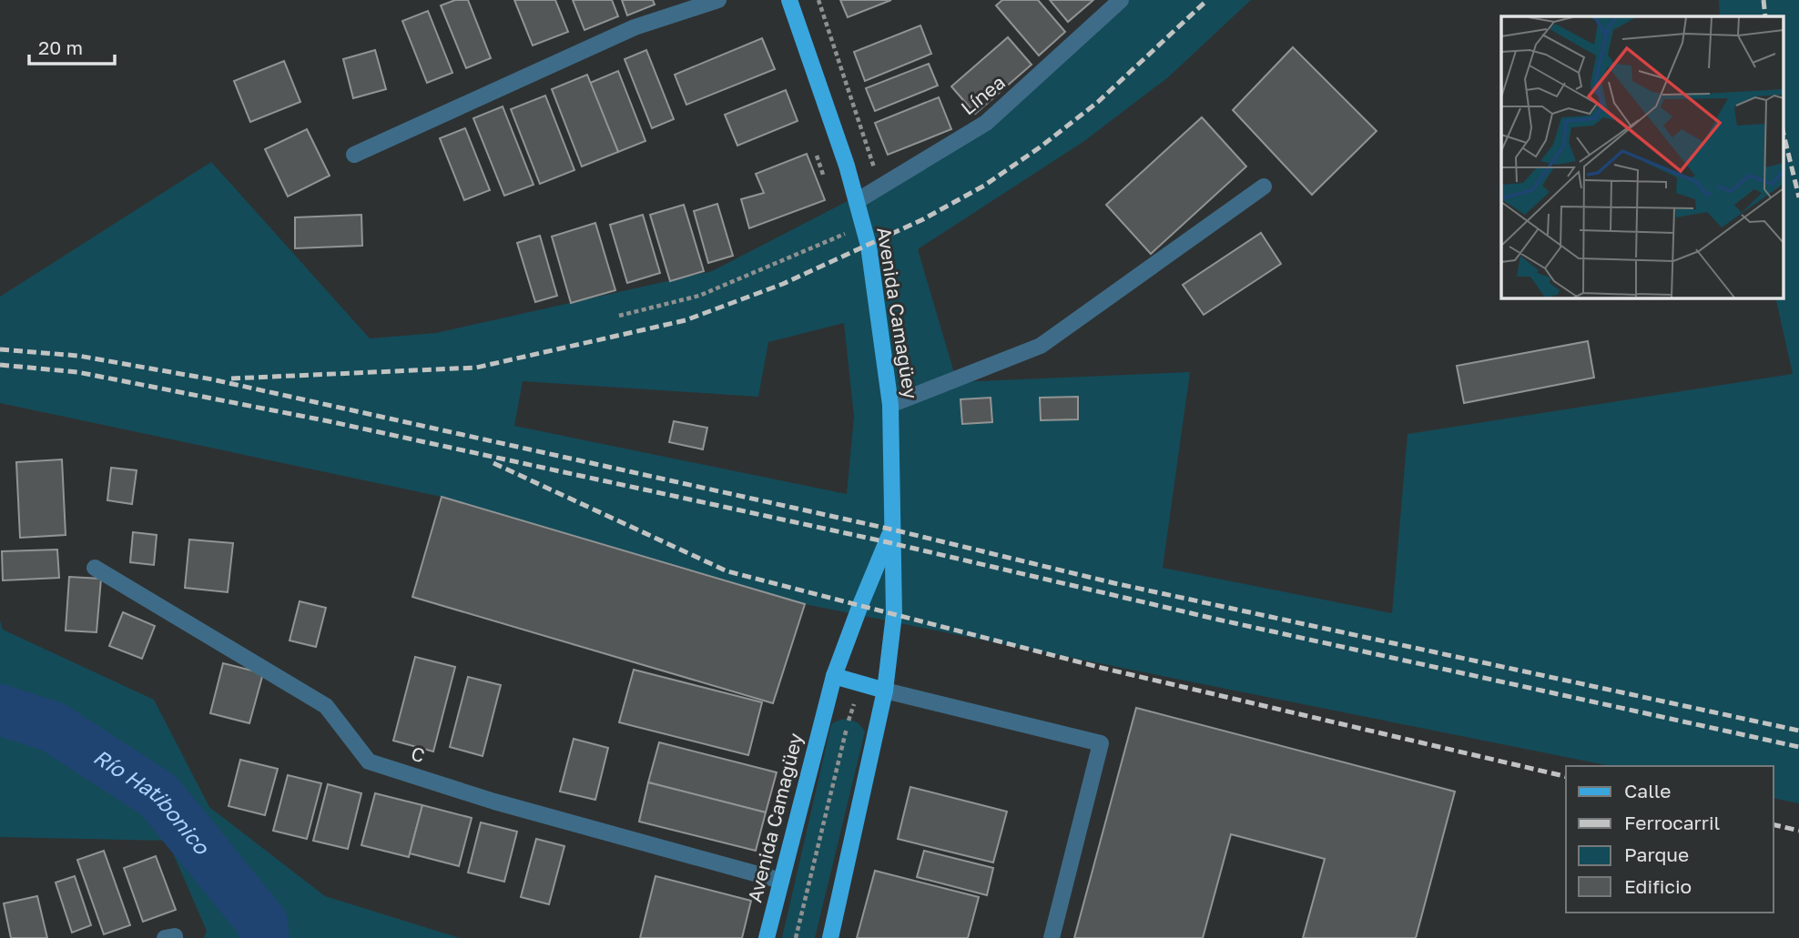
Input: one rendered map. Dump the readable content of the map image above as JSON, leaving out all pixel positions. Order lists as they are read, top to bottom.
{
  "streets": {
    "main road": ["Avenida Camagüey"],
    "street": ["Línea", "C"]
  },
  "crossings": [
    ["Línea", "Avenida Camagüey"],
    ["Avenida Camagüey", "C"]
  ],
  "water": ["Río Hatibonico"],
  "legend": [
    "Calle",
    "Ferrocarril",
    "Parque",
    "Edificio"
  ],
  "scale_bar": "20 m"
}
